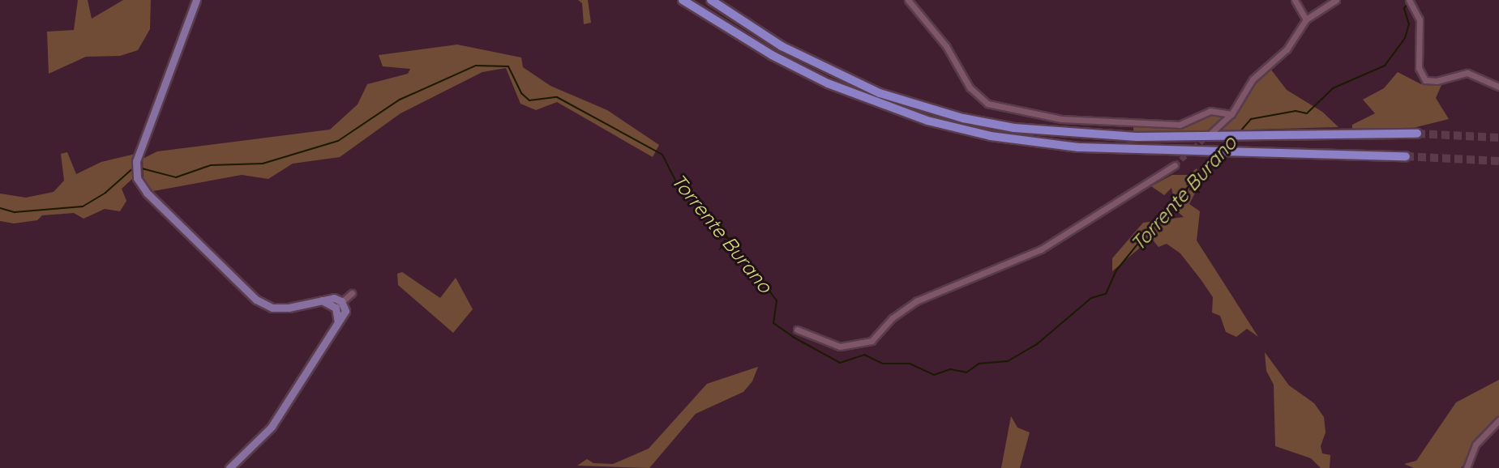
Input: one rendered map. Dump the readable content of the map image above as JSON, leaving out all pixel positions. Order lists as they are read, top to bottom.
{
  "water": ["Torrente Burano"]
}
